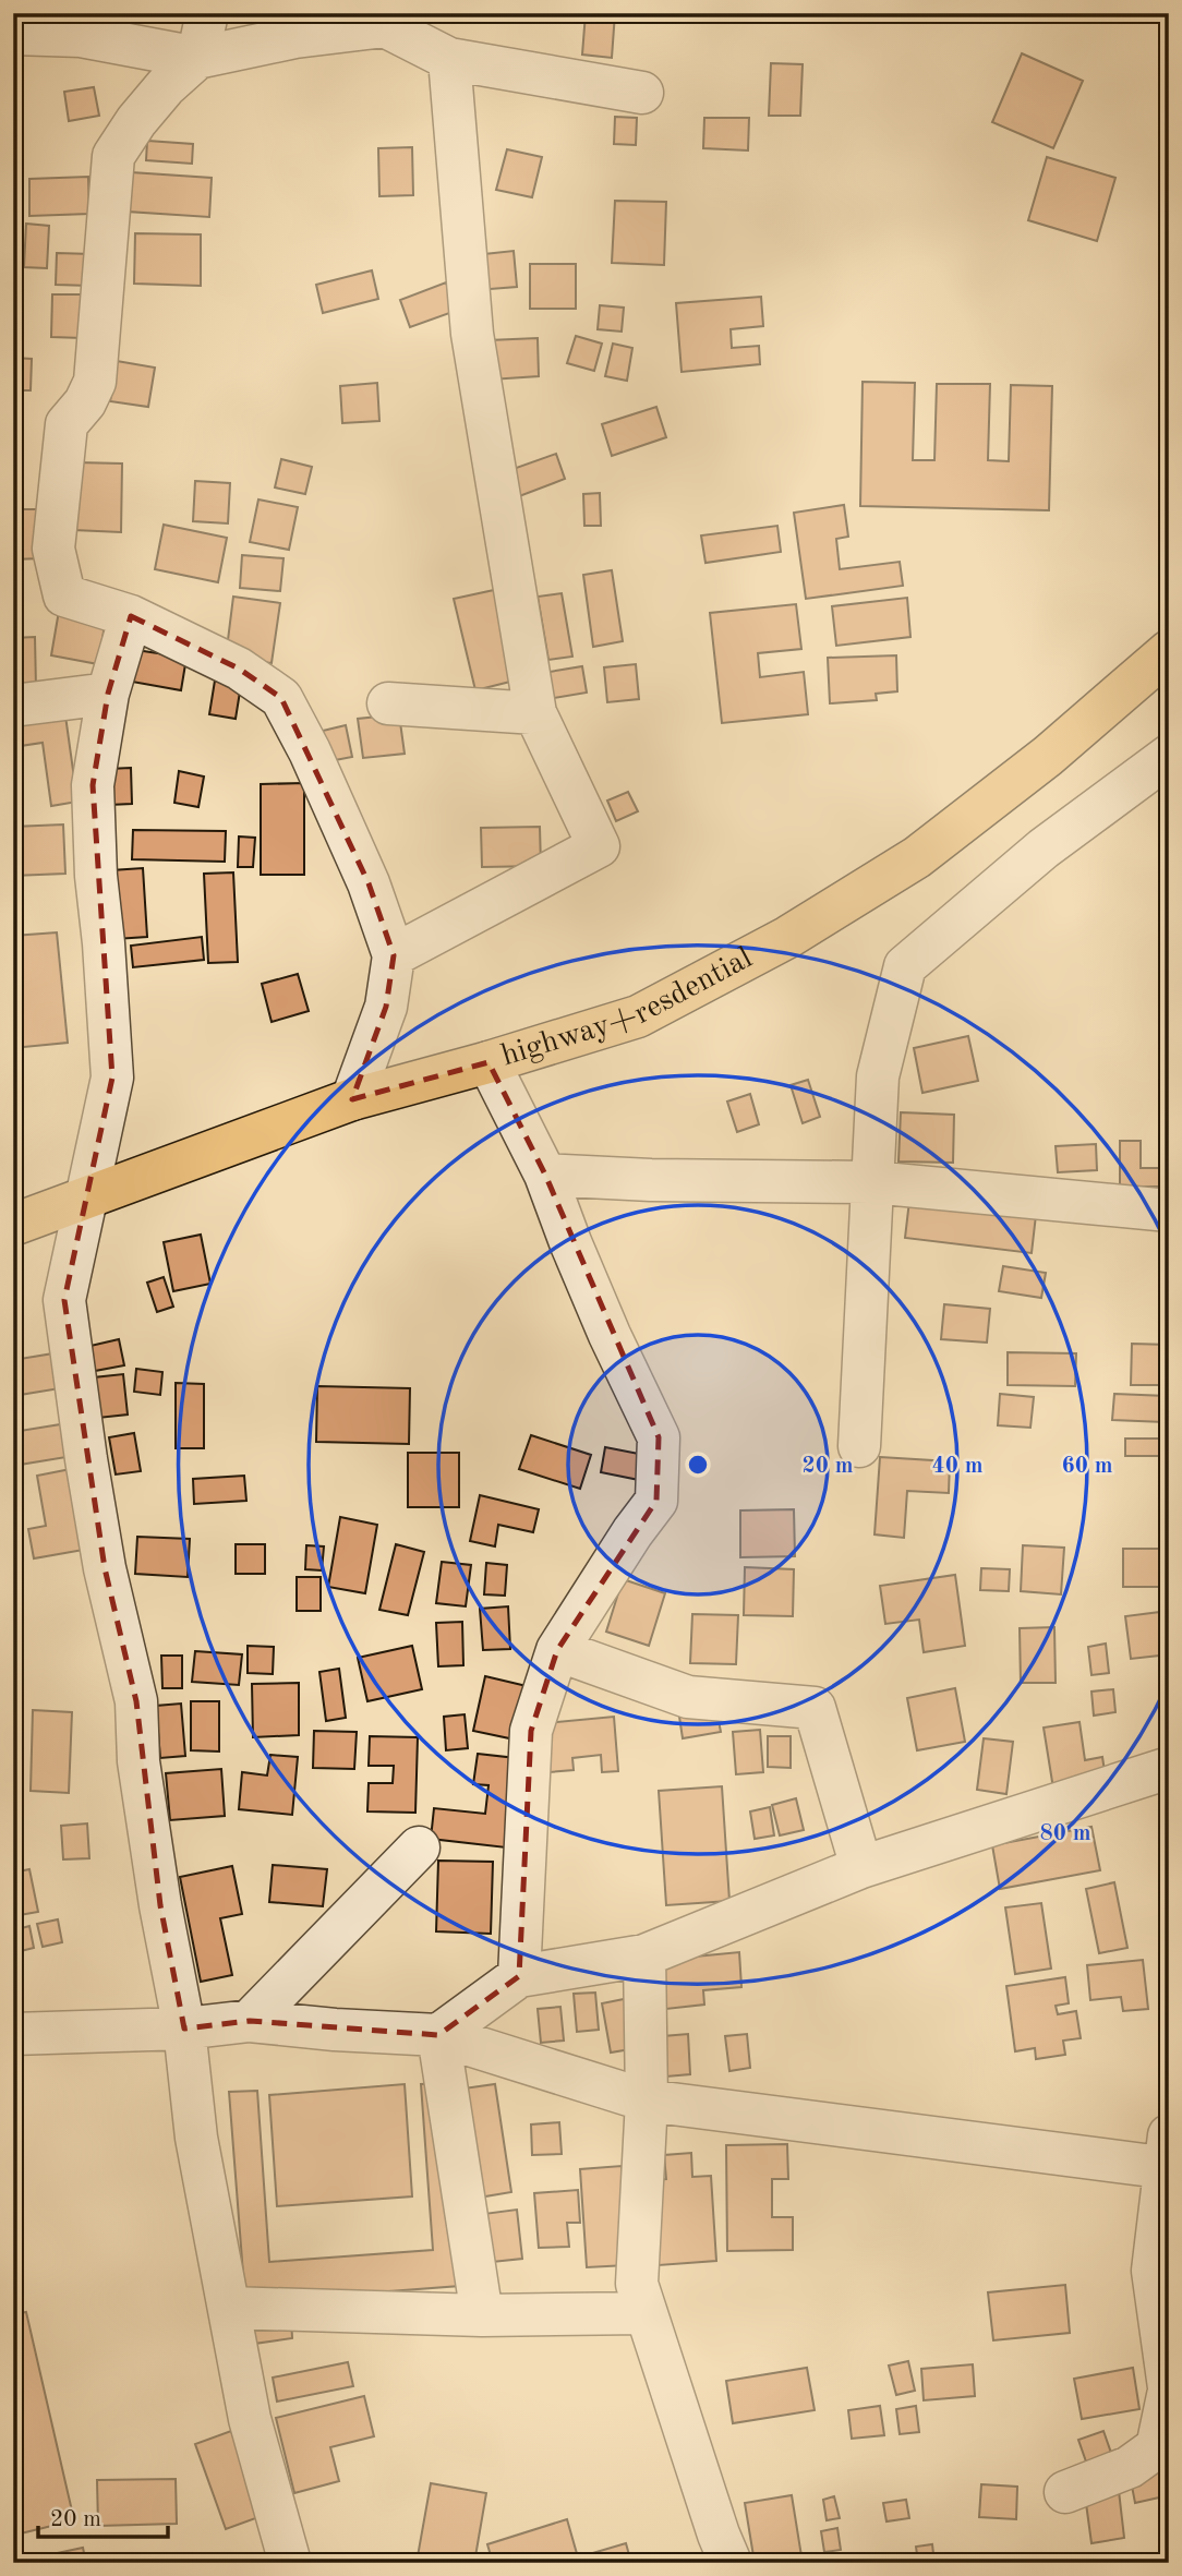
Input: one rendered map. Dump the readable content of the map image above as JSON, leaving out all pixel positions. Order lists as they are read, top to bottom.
{
  "streets": {
    "highway": ["highway+resdential"]
  },
  "scale_bar": "20 m",
  "rings": [
    "20 m",
    "40 m",
    "60 m",
    "80 m"
  ]
}
